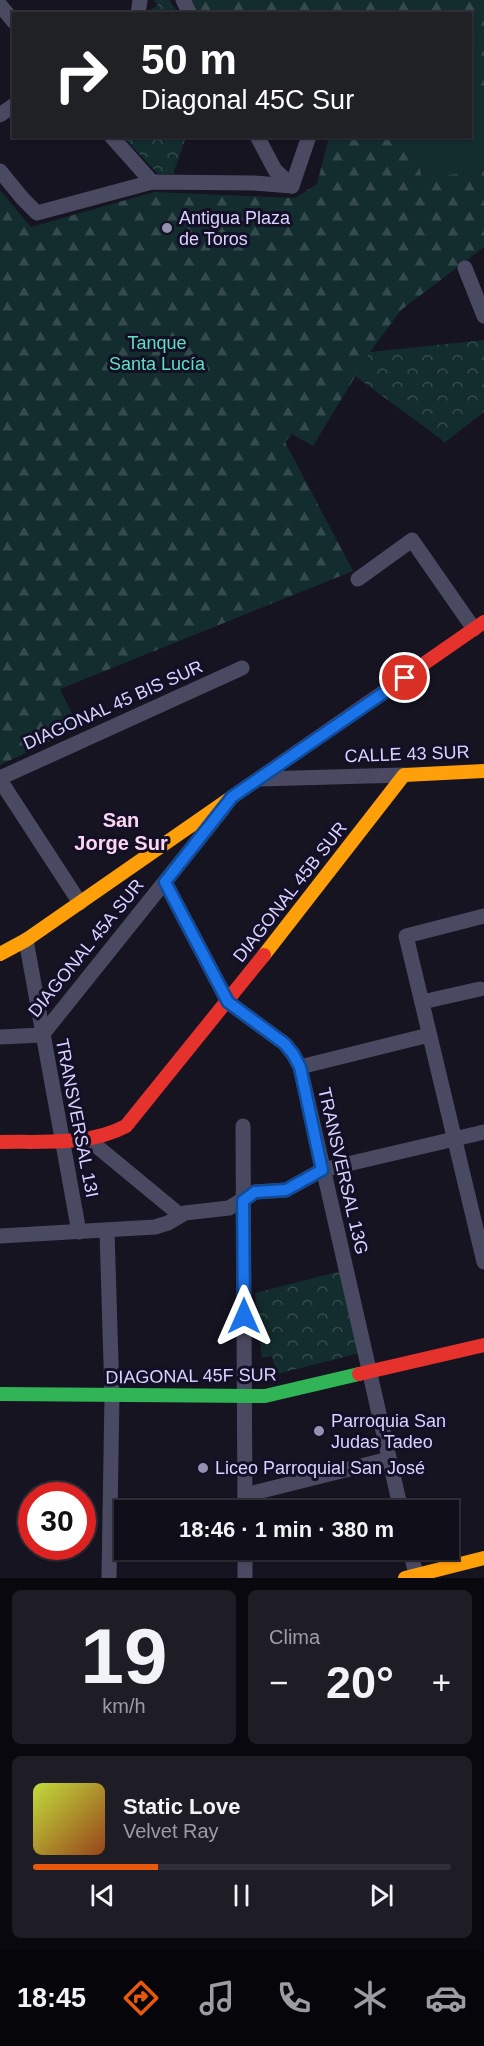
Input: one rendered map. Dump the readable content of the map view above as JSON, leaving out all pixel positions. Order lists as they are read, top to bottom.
{
  "streets": {
    "street": [
      "DIAGONAL 45 BIS SUR",
      "CALLE 43 SUR",
      "DIAGONAL 45B SUR",
      "DIAGONAL 45A SUR",
      "TRANSVERSAL 13I",
      "TRANSVERSAL 13G",
      "DIAGONAL 45F SUR"
    ]
  },
  "crossings": [
    ["CALLE 43 SUR", "DIAGONAL 45B SUR"],
    ["DIAGONAL 45B SUR", "TRANSVERSAL 13I"],
    ["DIAGONAL 45B SUR", "TRANSVERSAL 13G"],
    ["DIAGONAL 45A SUR", "TRANSVERSAL 13I"],
    ["DIAGONAL 45A SUR", "TRANSVERSAL 13G"],
    ["TRANSVERSAL 13G", "DIAGONAL 45F SUR"]
  ],
  "districts": ["San Jorge Sur"],
  "parks": ["Tanque Santa Lucía"],
  "places": ["Antigua Plaza de Toros", "Parroquia San Judas Tadeo", "Liceo Parroquial San José"],
  "page": {
    "turn": ["50 m", "Diagonal 45C Sur"],
    "limit": "30",
    "trip": "18:46 · 1 min · 380 m",
    "tile": [
      ["19", "km/h"],
      "Clima"
    ],
    "heat": ["−", "20°", "+"],
    "song": ["Static Love", "Velvet Ray"],
    "tabs": "18:45"
  }
}
